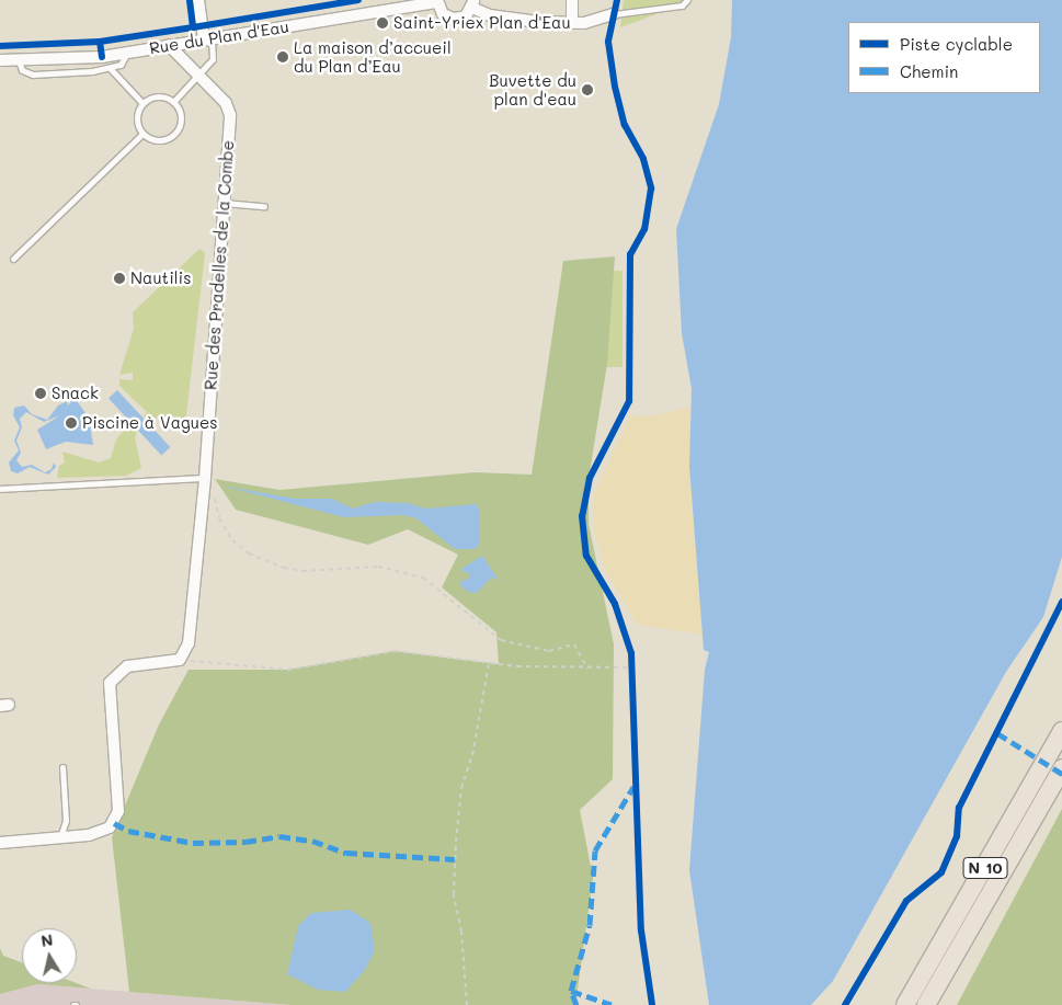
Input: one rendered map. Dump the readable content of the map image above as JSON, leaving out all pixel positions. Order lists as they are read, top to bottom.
{
  "streets": {
    "highway": ["N 10"],
    "street": ["Rue du Plan d'Eau", "Rue des Pradelles de la Combe"]
  },
  "crossings": [
    ["Rue du Plan d'Eau", "Rue des Pradelles de la Combe"]
  ],
  "places": [
    "Saint-Yriex Plan d'Eau",
    "La maison d’accueil du Plan d’Eau",
    "Buvette du plan d'eau",
    "Nautilis",
    "Snack",
    "Piscine à Vagues"
  ],
  "legend": ["Piste cyclable", "Chemin"],
  "north": "top"
}
